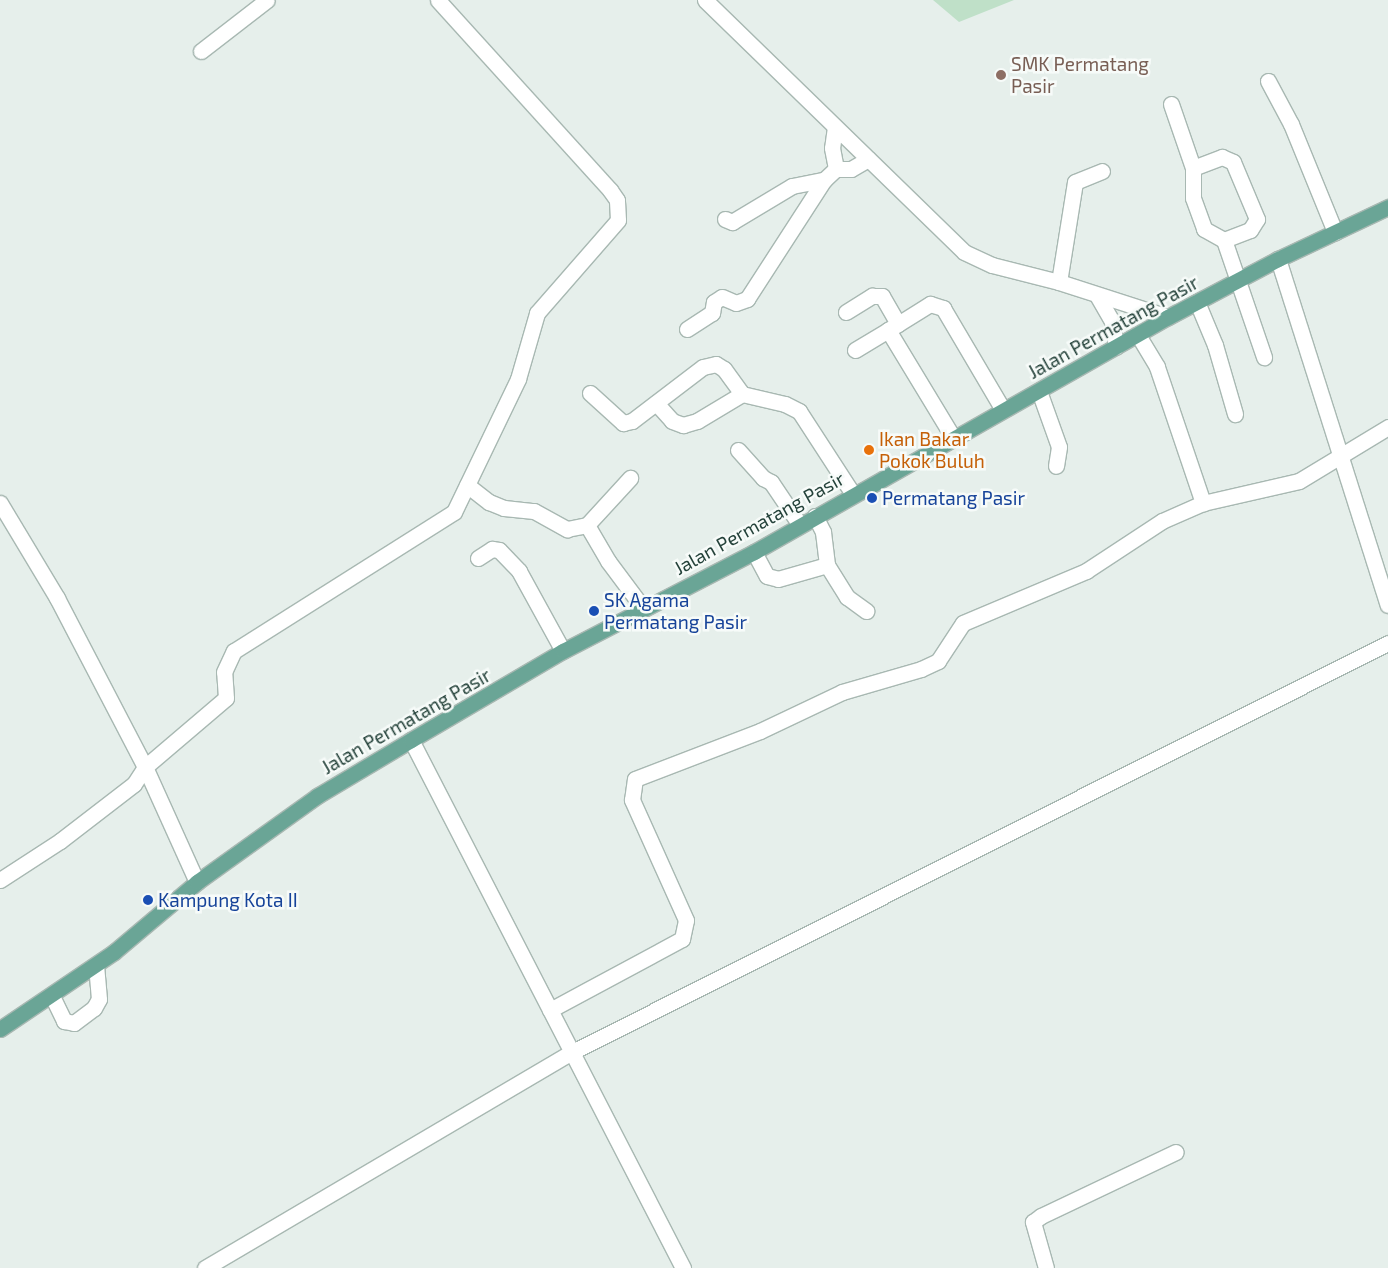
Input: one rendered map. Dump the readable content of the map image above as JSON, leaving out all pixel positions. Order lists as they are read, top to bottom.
{
  "streets": {
    "main road": ["Jalan Permatang Pasir"]
  },
  "places": [
    "SMK Permatang Pasir",
    "Ikan Bakar Pokok Buluh",
    "Permatang Pasir",
    "SK Agama Permatang Pasir",
    "Kampung Kota II"
  ]
}
